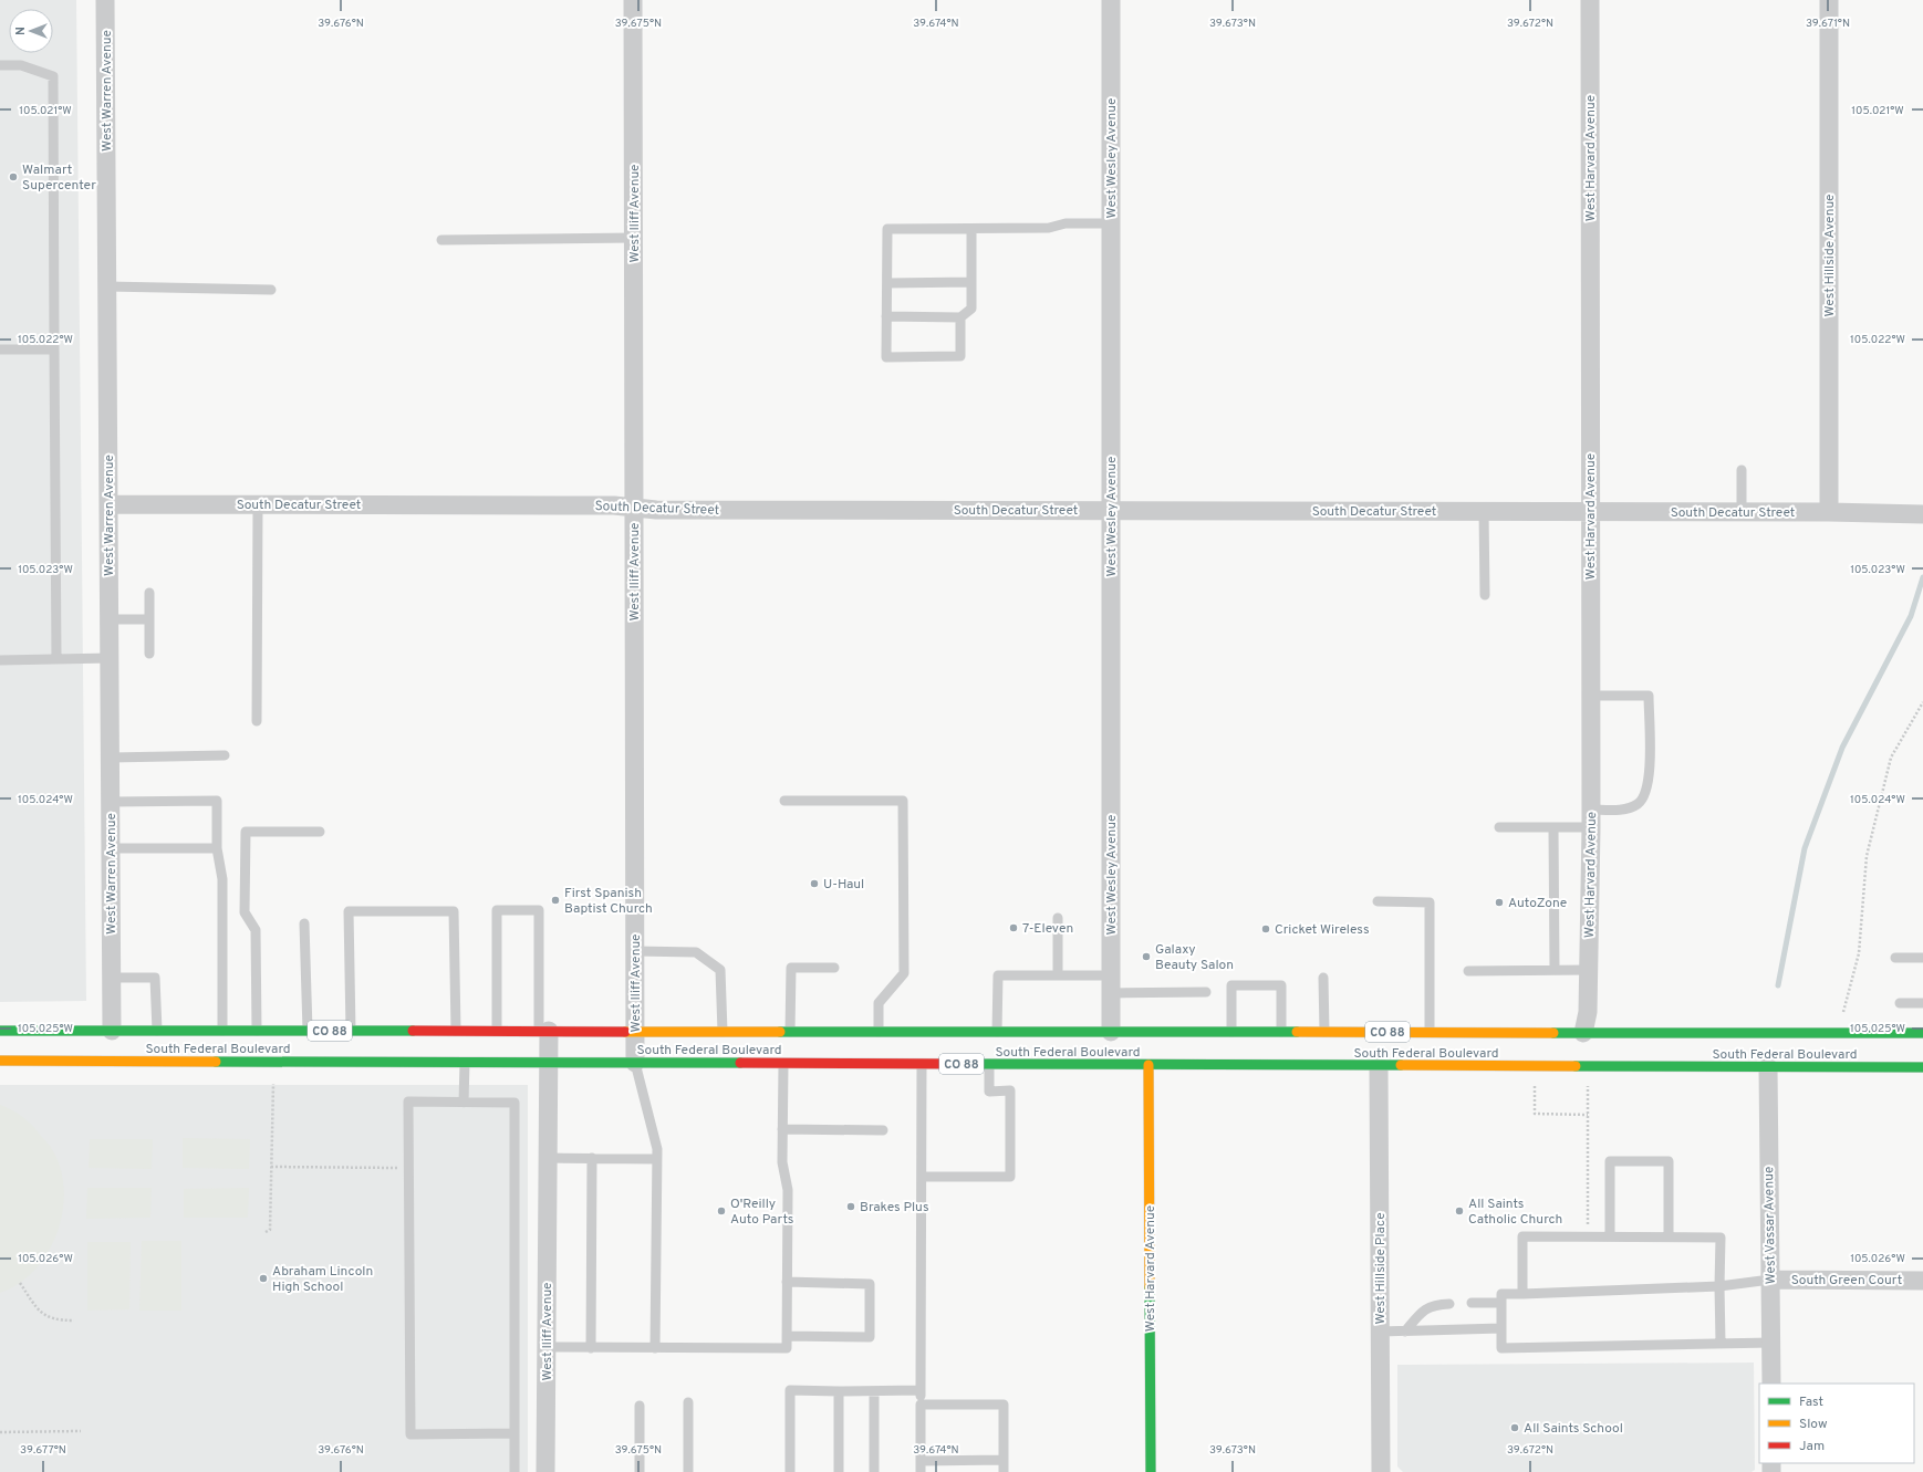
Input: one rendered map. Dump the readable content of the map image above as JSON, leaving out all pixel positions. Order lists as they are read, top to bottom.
{
  "streets": {
    "main road": ["West Harvard Avenue", "CO 88", "South Federal Boulevard"],
    "street": [
      "West Warren Avenue",
      "West Wesley Avenue",
      "West Iliff Avenue",
      "West Hillside Avenue",
      "South Decatur Street",
      "West Vassar Avenue",
      "West Hillside Place",
      "South Green Court"
    ]
  },
  "crossings": [
    ["West Warren Avenue", "South Decatur Street"],
    ["West Warren Avenue", "South Federal Boulevard"],
    ["West Wesley Avenue", "South Decatur Street"],
    ["West Wesley Avenue", "South Federal Boulevard"],
    ["West Harvard Avenue", "South Decatur Street"],
    ["West Harvard Avenue", "South Federal Boulevard"],
    ["West Iliff Avenue", "South Decatur Street"],
    ["West Iliff Avenue", "South Federal Boulevard"],
    ["West Hillside Avenue", "South Decatur Street"],
    ["South Federal Boulevard", "West Vassar Avenue"],
    ["South Federal Boulevard", "West Hillside Place"],
    ["West Vassar Avenue", "South Green Court"]
  ],
  "places": [
    "Walmart Supercenter",
    "U-Haul",
    "First Spanish Baptist Church",
    "AutoZone",
    "7-Eleven",
    "Cricket Wireless",
    "Galaxy Beauty Salon",
    "Brakes Plus",
    "O'Reilly Auto Parts",
    "All Saints Catholic Church",
    "Abraham Lincoln High School",
    "All Saints School"
  ],
  "legend": ["Fast", "Slow", "Jam"],
  "north": "left",
  "coordinates": [
    "39.676°N",
    "39.675°N",
    "39.674°N",
    "39.673°N",
    "39.672°N",
    "39.671°N",
    "105.021°W",
    "105.022°W",
    "105.023°W",
    "105.024°W",
    "105.025°W",
    "105.026°W",
    "39.677°N"
  ]
}
